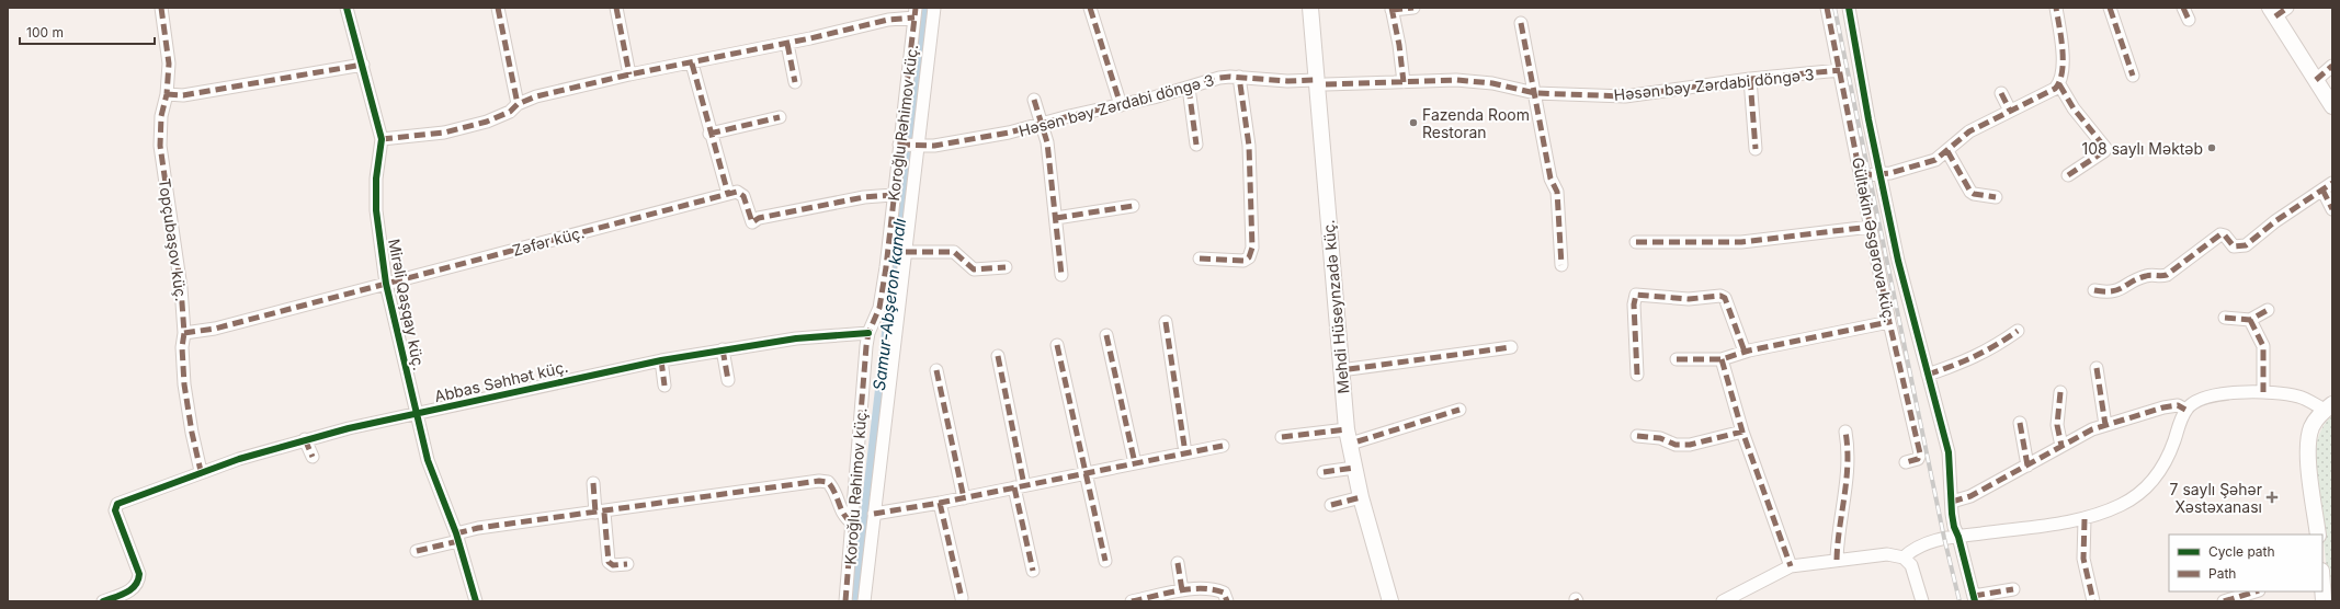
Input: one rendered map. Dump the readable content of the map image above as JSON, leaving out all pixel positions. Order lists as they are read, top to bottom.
{
  "streets": {
    "main road": ["Mehdi Hüseynzadə küç."],
    "street": [
      "Həsən bəy Zərdabi döngə 3",
      "Koroğlu Rəhimov küç.",
      "Topçubaşov küç.",
      "Gültəkin Əsgərova küç.",
      "Zəfər küç.",
      "Mirəli Qaşqay küç.",
      "Abbas Səhhət küç."
    ]
  },
  "crossings": [
    ["Həsən bəy Zərdabi döngə 3", "Koroğlu Rəhimov küç."],
    ["Həsən bəy Zərdabi döngə 3", "Gültəkin Əsgərova küç."],
    ["Həsən bəy Zərdabi döngə 3", "Mehdi Hüseynzadə küç."],
    ["Koroğlu Rəhimov küç.", "Abbas Səhhət küç."],
    ["Topçubaşov küç.", "Zəfər küç."],
    ["Topçubaşov küç.", "Abbas Səhhət küç."],
    ["Zəfər küç.", "Mirəli Qaşqay küç."],
    ["Mirəli Qaşqay küç.", "Abbas Səhhət küç."]
  ],
  "water": ["Samur-Abşeron kanalı"],
  "places": {
    "other": ["Fazenda Room Restoran", "108 saylı Məktəb"],
    "health": ["7 saylı Şəhər Xəstəxanası"]
  },
  "legend": ["Cycle path", "Path"],
  "scale_bar": "100 m"
}
